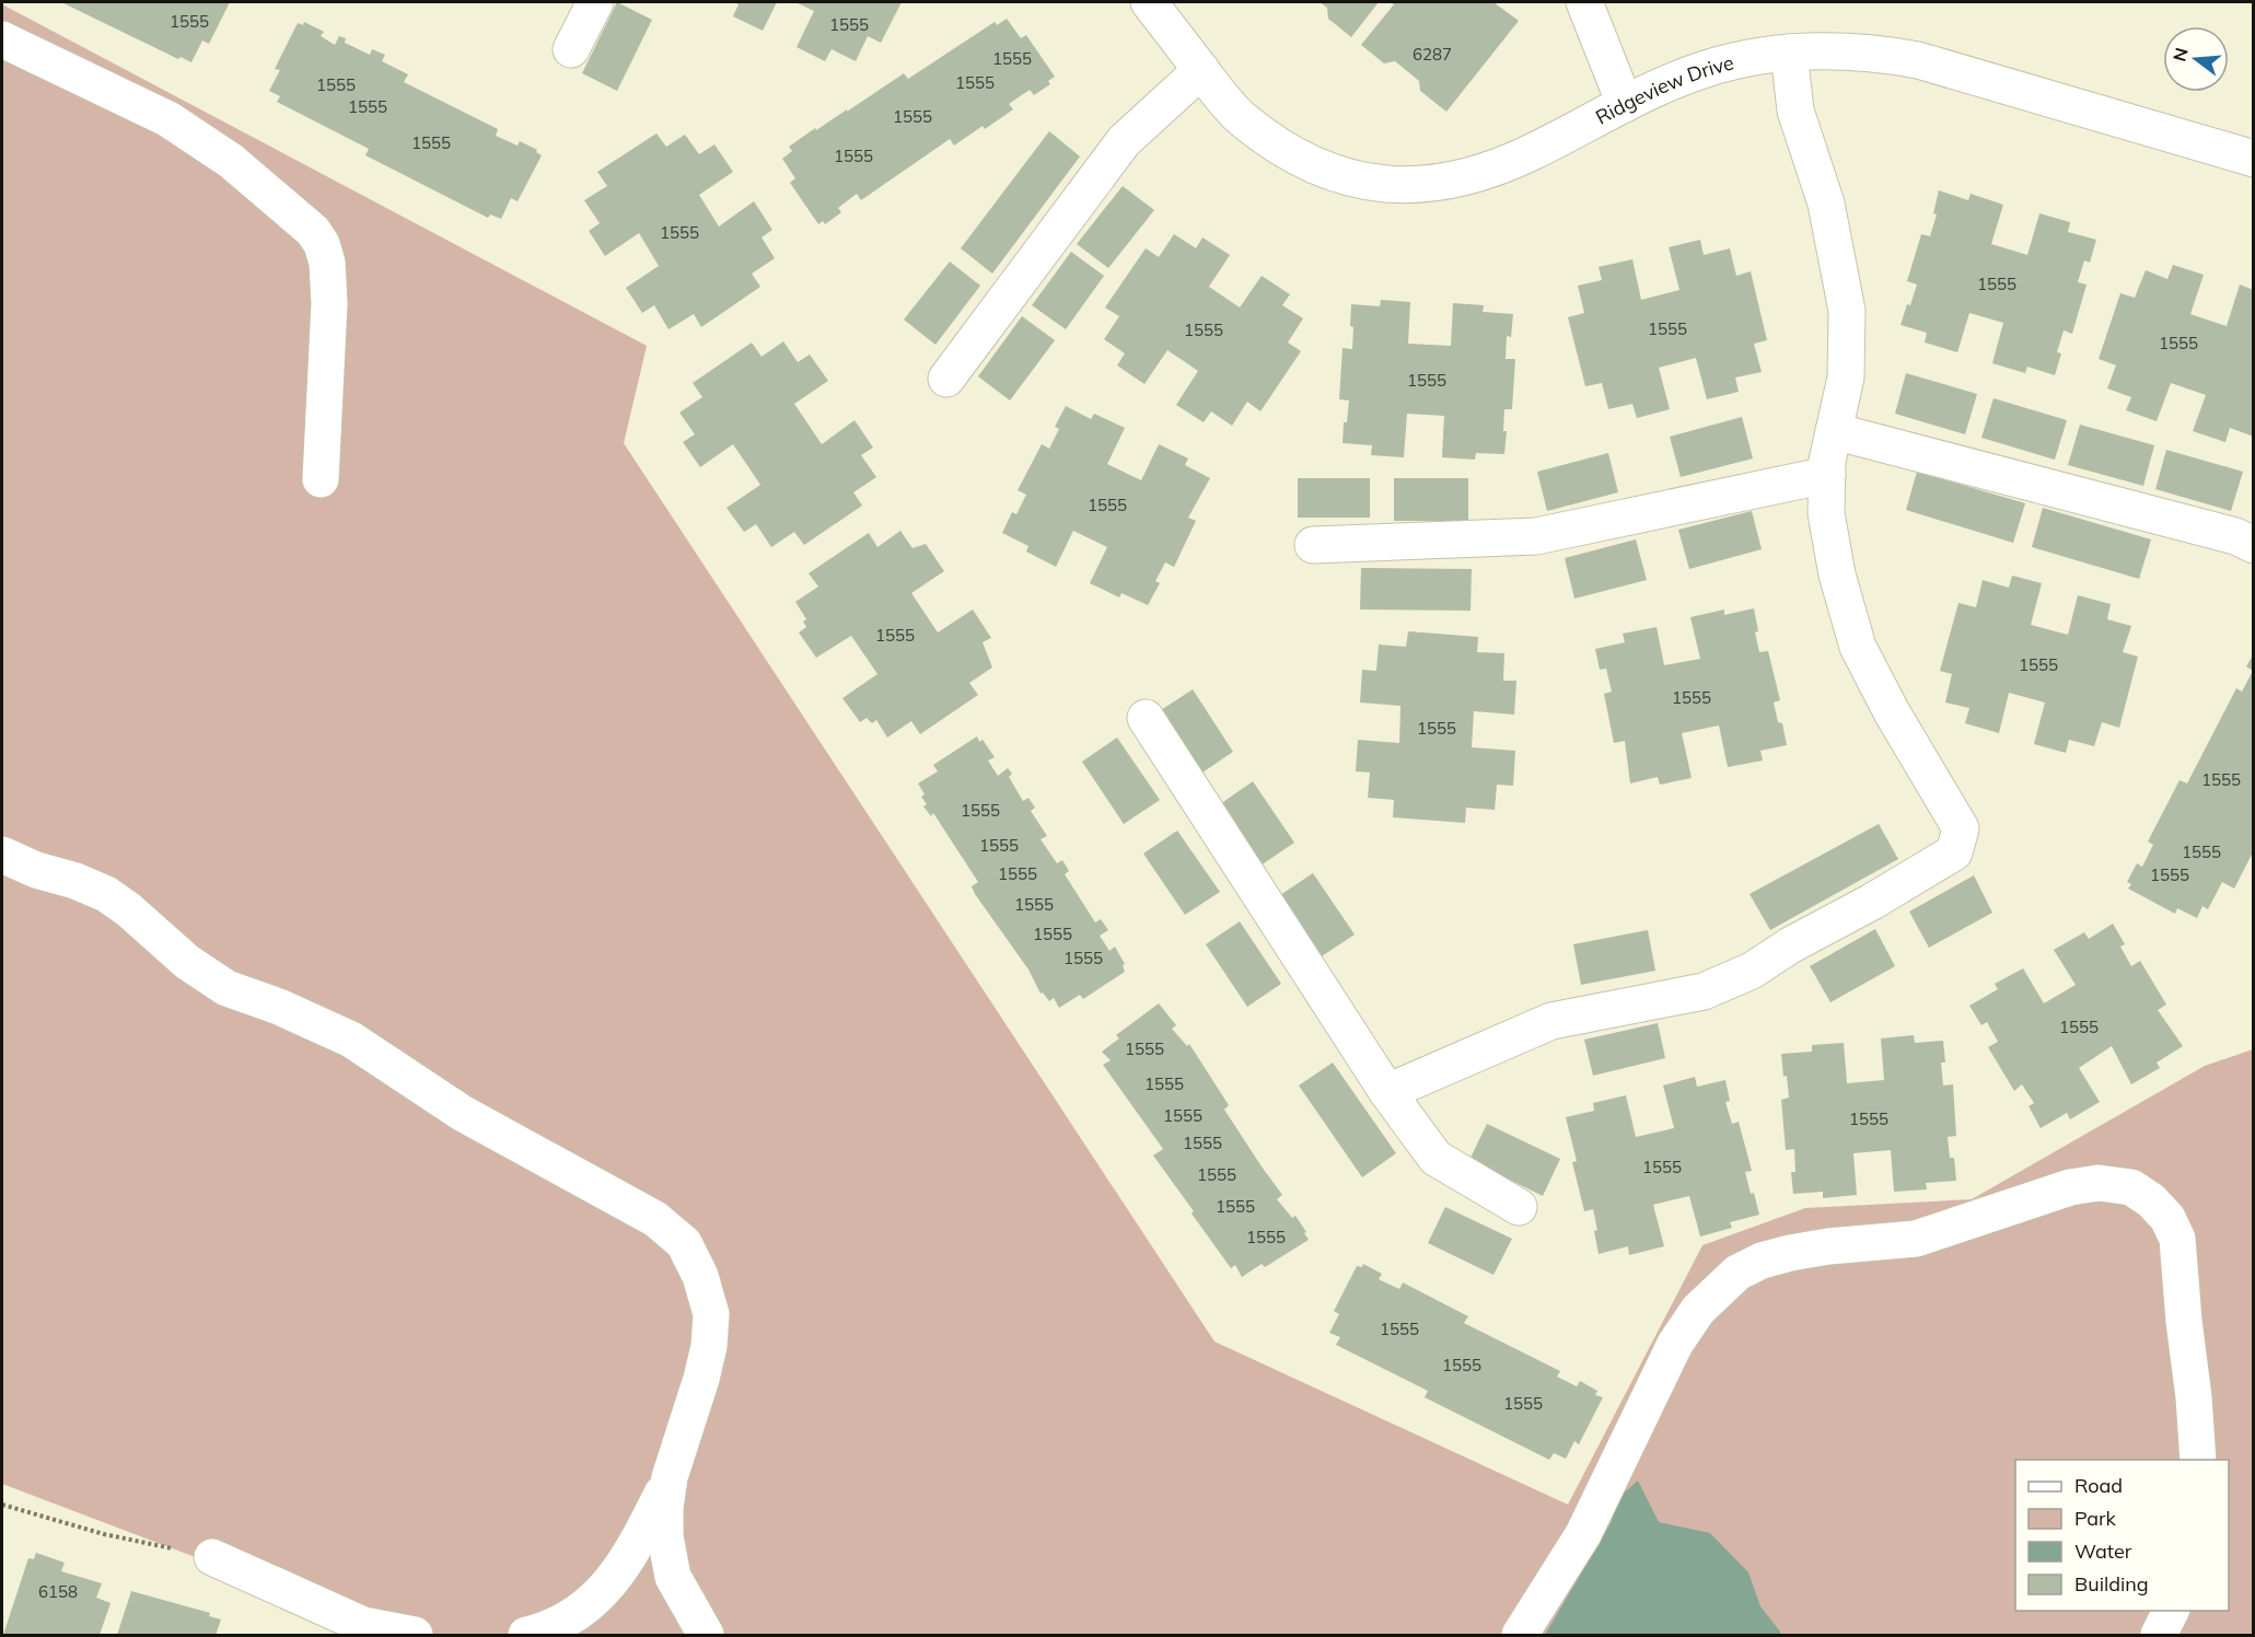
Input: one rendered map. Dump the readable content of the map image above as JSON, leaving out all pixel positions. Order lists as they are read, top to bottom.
{
  "streets": {
    "street": ["Ridgeview Drive"]
  },
  "house_numbers": [
    "1555",
    "1555",
    "6287",
    "1555",
    "1555",
    "1555",
    "1555",
    "1555",
    "1555",
    "1555",
    "1555",
    "1555",
    "1555",
    "1555",
    "1555",
    "1555",
    "1555",
    "1555",
    "1555",
    "1555",
    "1555",
    "1555",
    "1555",
    "1555",
    "1555",
    "1555",
    "1555",
    "1555",
    "1555",
    "1555",
    "1555",
    "1555",
    "1555",
    "1555",
    "1555",
    "1555",
    "1555",
    "1555",
    "1555",
    "1555",
    "1555",
    "1555",
    "1555",
    "6158"
  ],
  "legend": [
    "Road",
    "Park",
    "Water",
    "Building"
  ],
  "north": "left"
}
